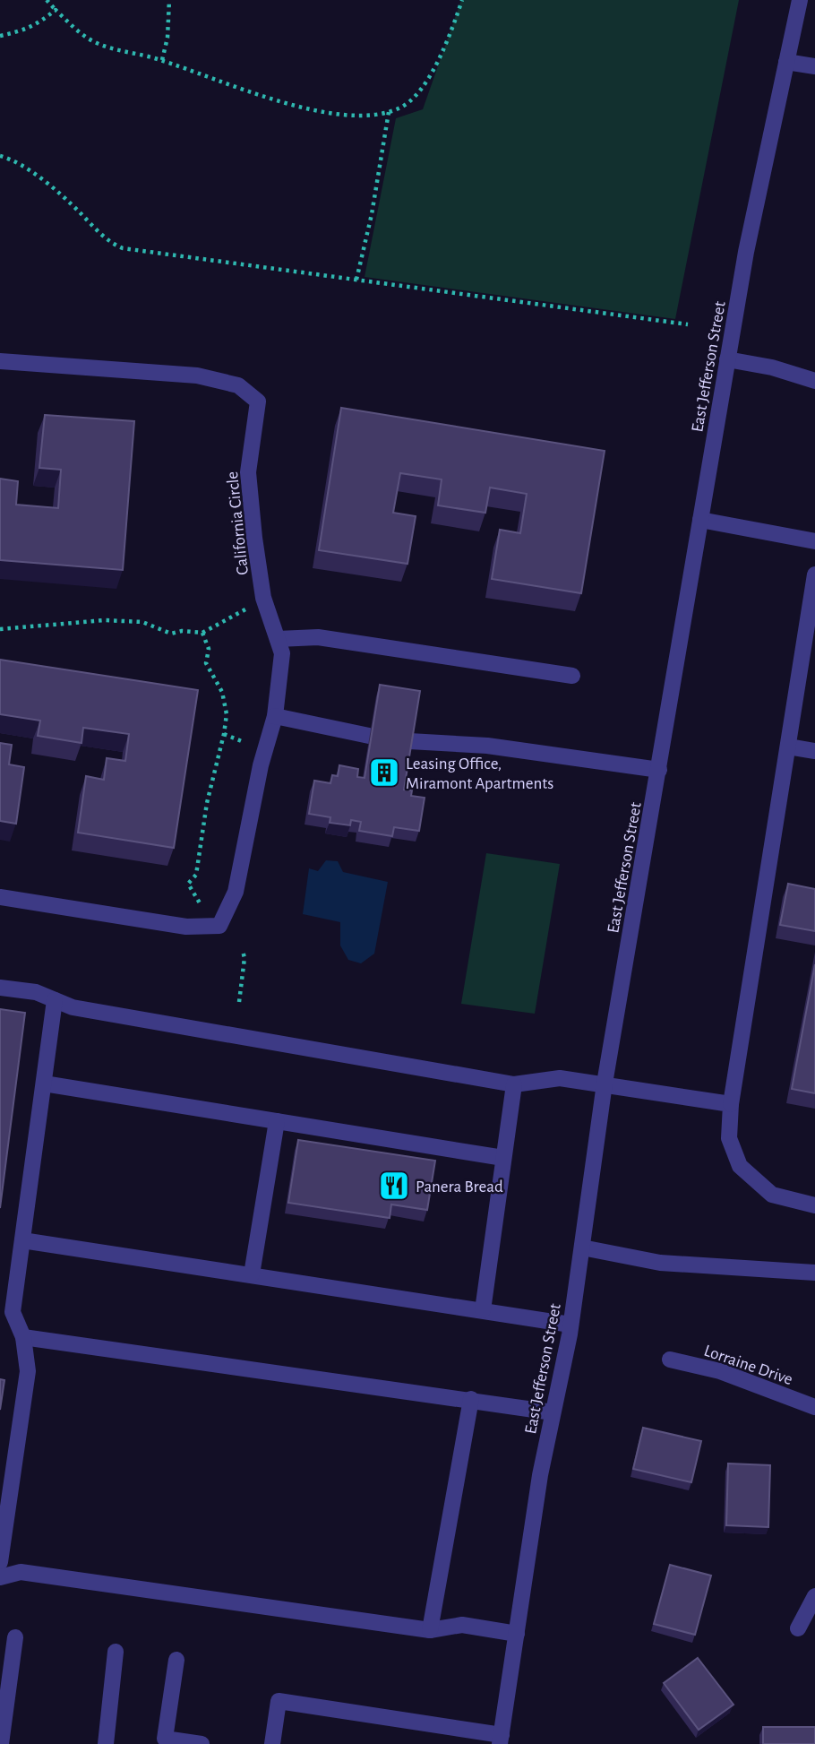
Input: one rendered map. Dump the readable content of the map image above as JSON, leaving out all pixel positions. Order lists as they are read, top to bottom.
{
  "streets": {
    "street": ["East Jefferson Street", "California Circle", "Lorraine Drive"]
  },
  "places": {
    "building": ["Leasing Office, Miramont Apartments"],
    "restaurant": ["Panera Bread"]
  }
}
